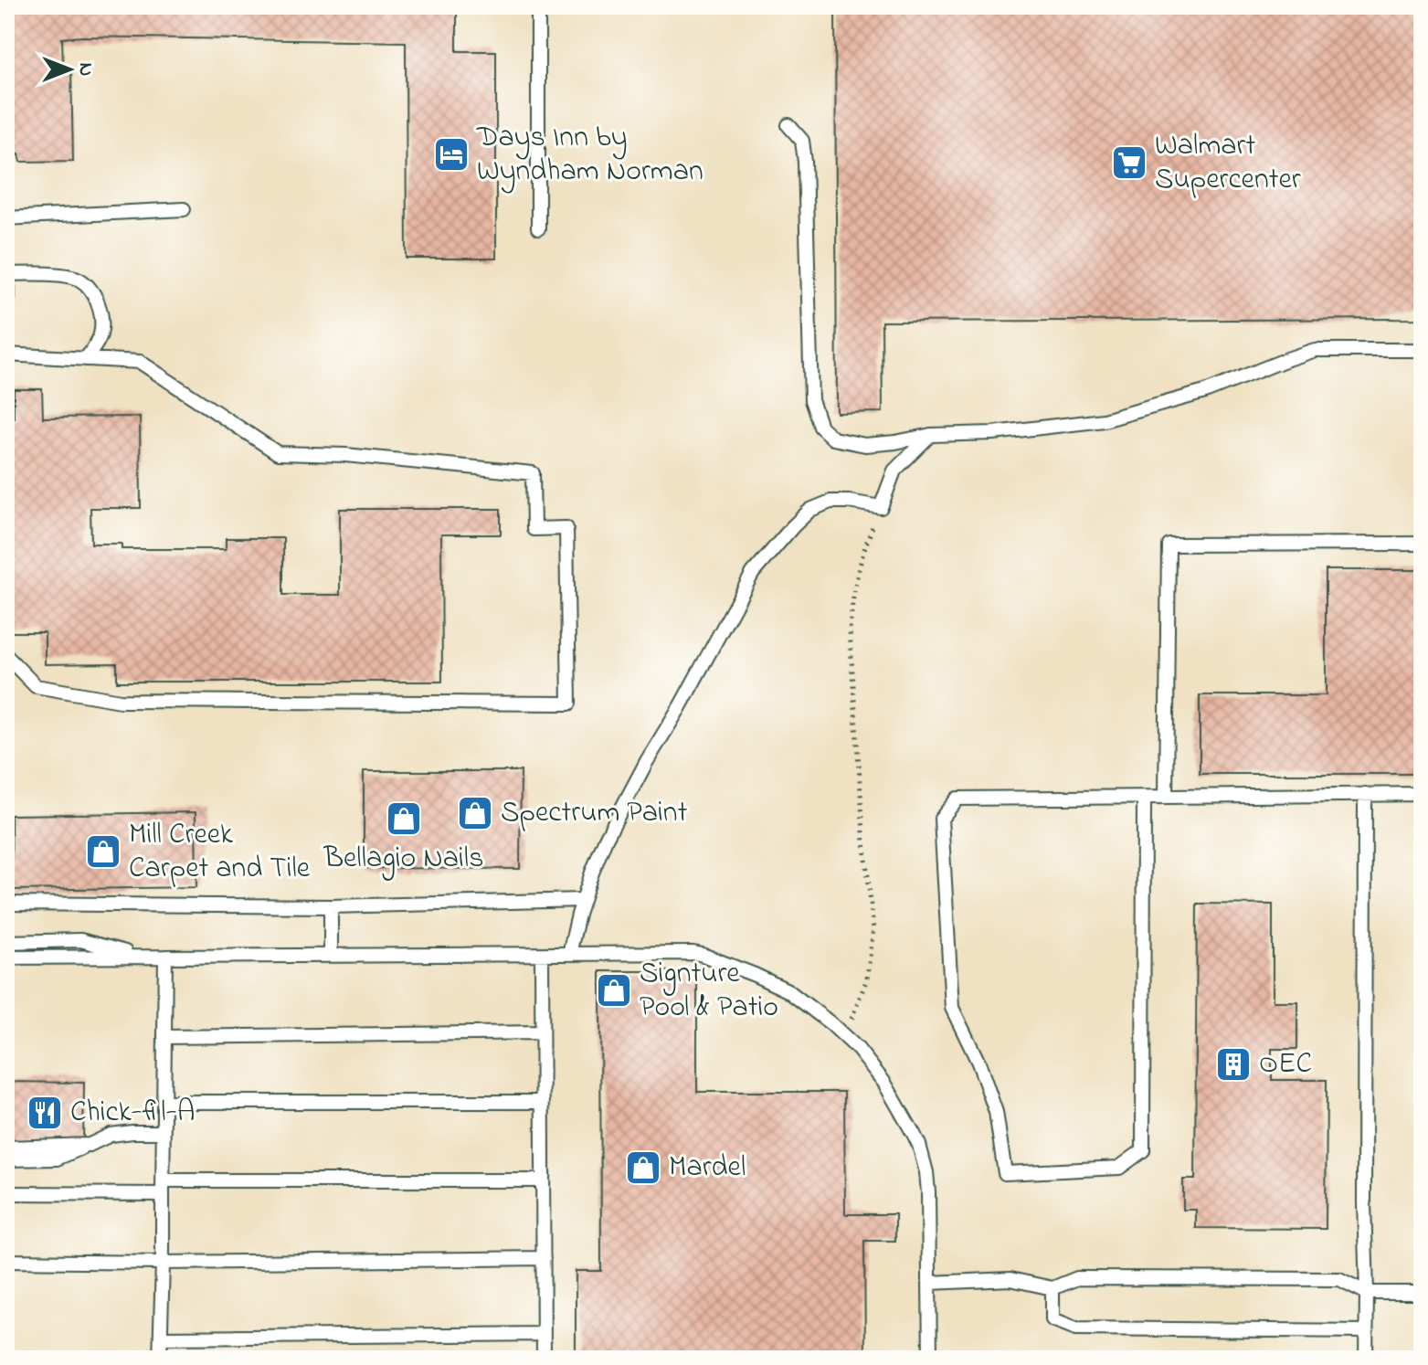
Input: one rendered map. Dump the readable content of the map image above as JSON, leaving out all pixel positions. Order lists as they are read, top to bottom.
{
  "places": {
    "hotel": ["Days Inn by Wyndham Norman"],
    "supermarket": ["Walmart Supercenter"],
    "shop": [
      "Spectrum Paint",
      "Bellagio Nails",
      "Mill Creek Carpet and Tile",
      "Signture Pool & Patio",
      "Mardel"
    ],
    "building": ["OEC"],
    "restaurant": ["Chick-fil-A"]
  },
  "north": "right"
}
